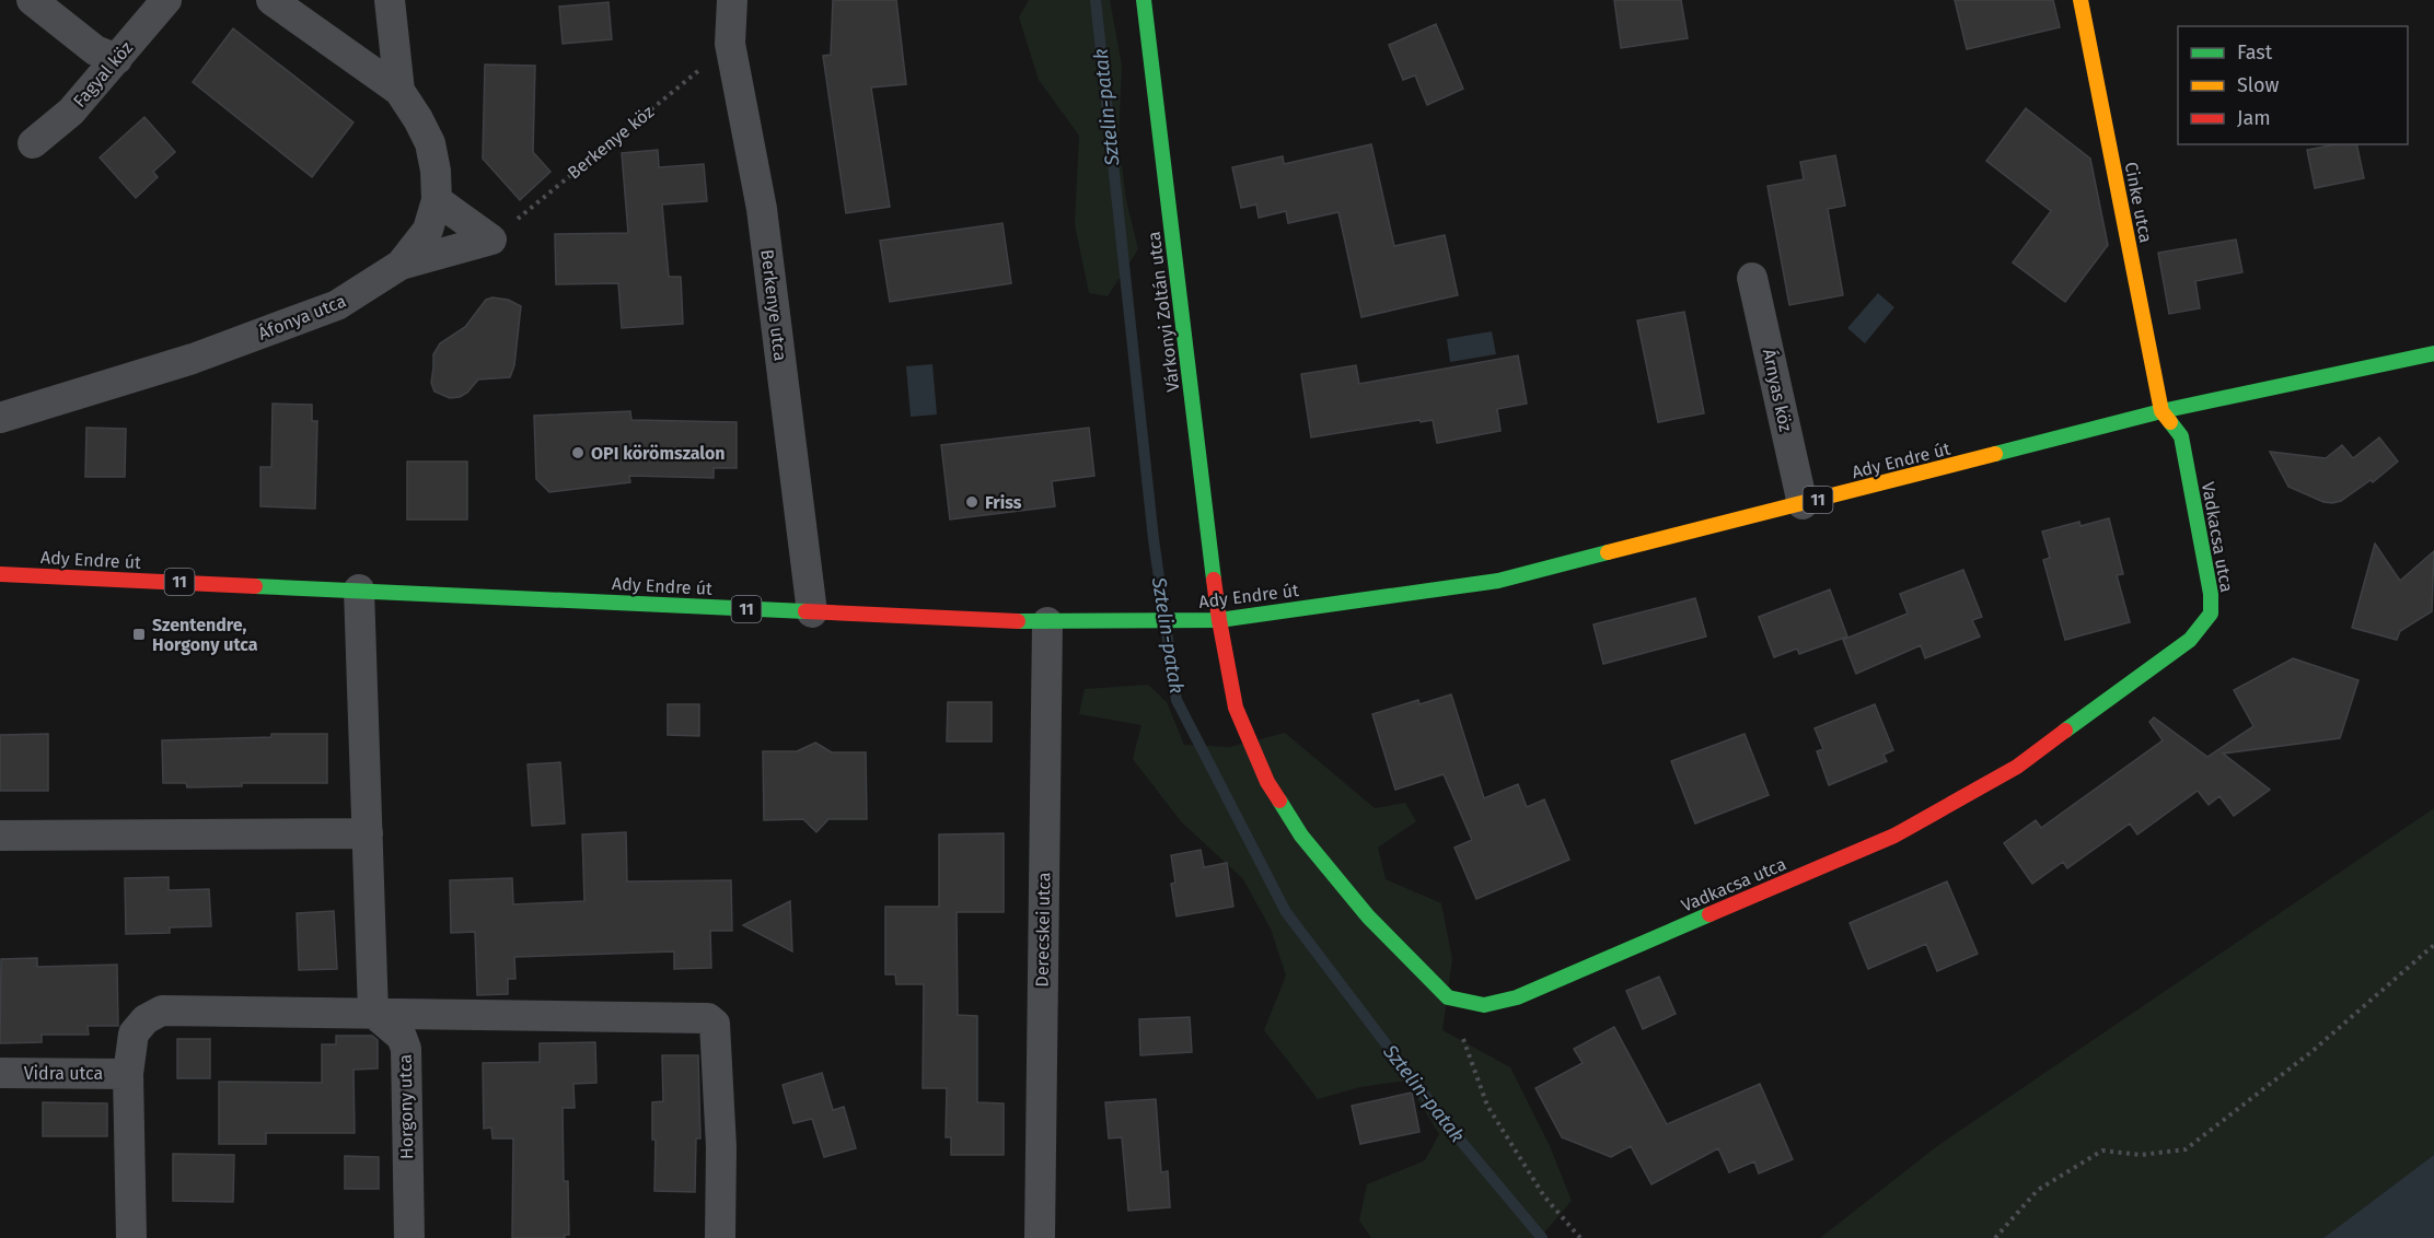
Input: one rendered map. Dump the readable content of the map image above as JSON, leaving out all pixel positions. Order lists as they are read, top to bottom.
{
  "streets": {
    "street": [
      "Fagyal köz",
      "Cinke utca",
      "Berkenye utca",
      "Várkonyi Zoltán utca",
      "Áfonya utca",
      "Árnyas köz",
      "Ady Endre út",
      "11",
      "Vadkacsa utca",
      "Derecskei utca",
      "Vidra utca",
      "Horgony utca"
    ],
    "path": ["Berkenye köz"]
  },
  "crossings": [
    ["Berkenye köz", "Berkenye utca"],
    ["Cinke utca", "Ady Endre út"],
    ["Cinke utca", "Vadkacsa utca"],
    ["Berkenye utca", "Ady Endre út"],
    ["Várkonyi Zoltán utca", "Ady Endre út"],
    ["Árnyas köz", "Ady Endre út"],
    ["Ady Endre út", "Vadkacsa utca"],
    ["Ady Endre út", "Derecskei utca"]
  ],
  "water": ["Sztelin-patak"],
  "places": {
    "other": ["OPI körömszalon", "Friss"],
    "transit": ["Szentendre, Horgony utca"]
  },
  "legend": ["Fast", "Slow", "Jam"]
}
